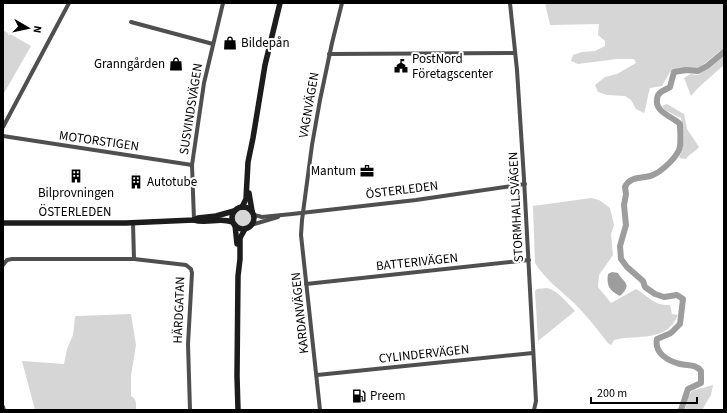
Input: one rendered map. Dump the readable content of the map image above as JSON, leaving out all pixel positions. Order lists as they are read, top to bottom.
{
  "streets": {
    "main road": ["ÖSTERLEDEN"],
    "street": [
      "VAGNVÄGEN",
      "SUSVINDSVÄGEN",
      "MOTORSTIGEN",
      "STORMHALLSVÄGEN",
      "BATTERIVÄGEN",
      "HÄRDGATAN",
      "KARDANVÄGEN",
      "CYLINDERVÄGEN"
    ]
  },
  "crossings": [
    ["VAGNVÄGEN", "ÖSTERLEDEN"],
    ["VAGNVÄGEN", "KARDANVÄGEN"],
    ["SUSVINDSVÄGEN", "MOTORSTIGEN"],
    ["SUSVINDSVÄGEN", "ÖSTERLEDEN"],
    ["ÖSTERLEDEN", "STORMHALLSVÄGEN"],
    ["ÖSTERLEDEN", "KARDANVÄGEN"],
    ["STORMHALLSVÄGEN", "BATTERIVÄGEN"],
    ["STORMHALLSVÄGEN", "CYLINDERVÄGEN"],
    ["BATTERIVÄGEN", "KARDANVÄGEN"],
    ["KARDANVÄGEN", "CYLINDERVÄGEN"]
  ],
  "places": {
    "shop": ["Bildepån", "Granngården"],
    "public building": ["PostNord Företagscenter"],
    "office": ["Mantum"],
    "building": ["Bilprovningen", "Autotube"],
    "fuel station": ["Preem"]
  },
  "scale_bar": "200 m",
  "north": "right"
}
